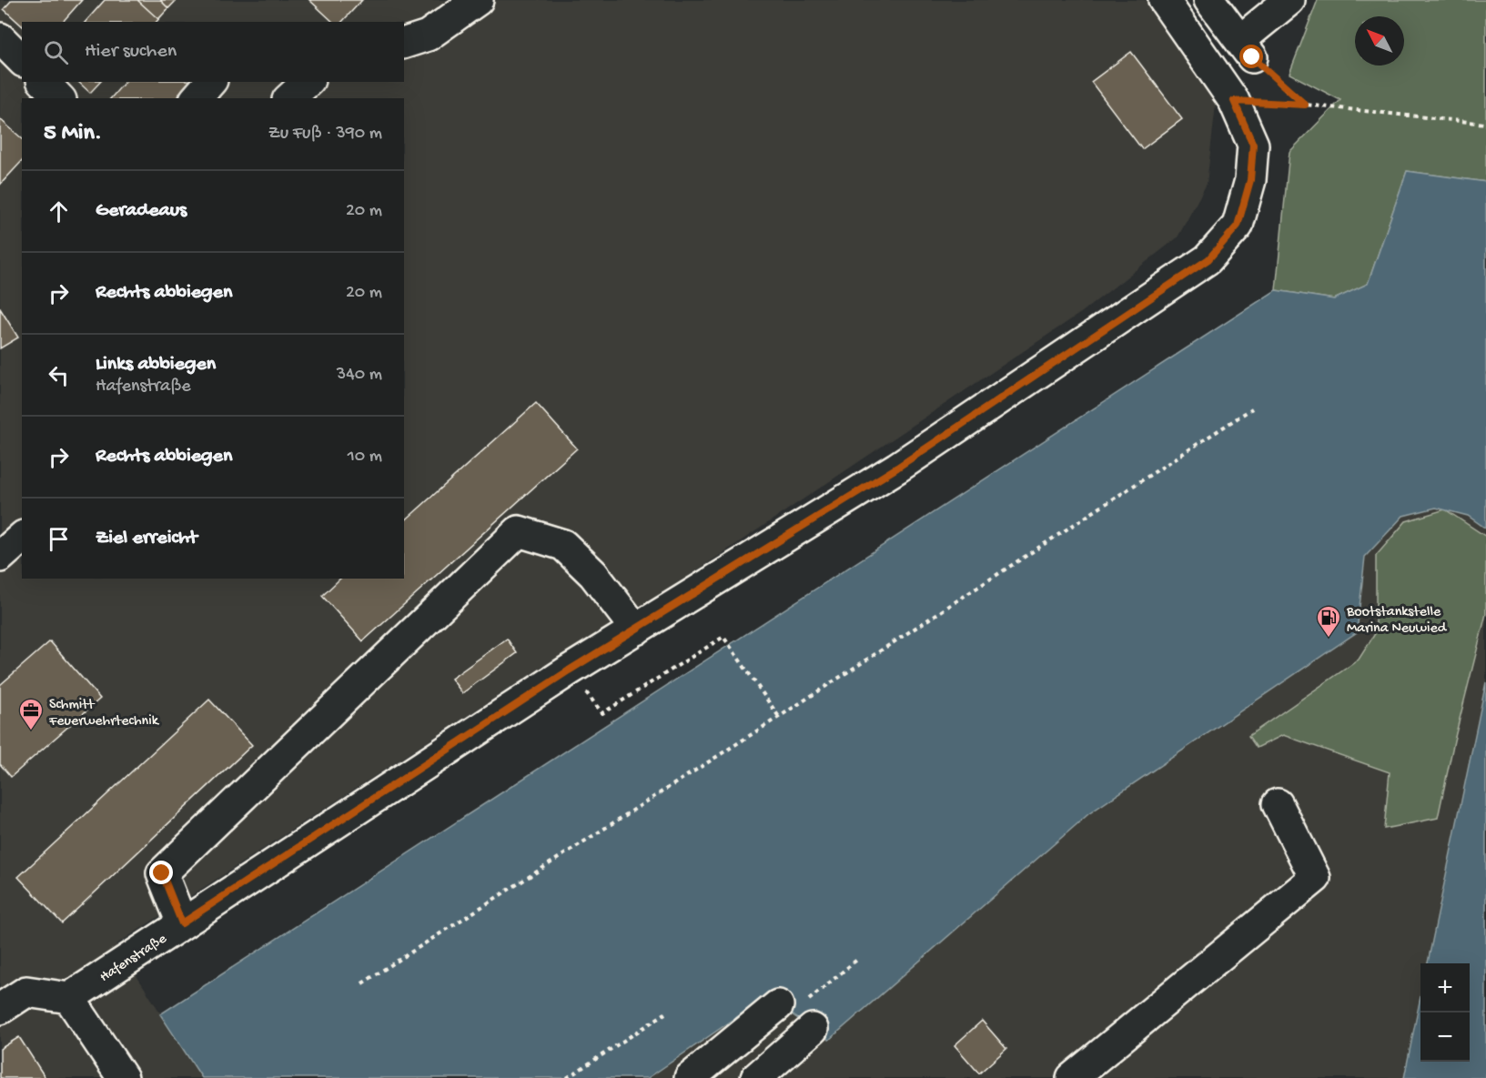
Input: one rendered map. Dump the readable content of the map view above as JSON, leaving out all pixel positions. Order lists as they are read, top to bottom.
{
  "streets": {
    "street": ["Hafenstraße"]
  },
  "places": {
    "fuel station": ["Bootstankstelle Marina Neuwied"],
    "office": ["Schmitt Feuerwehrtechnik"]
  },
  "north": "top left",
  "page": {
    "search": "Hier suchen",
    "heading": ["5 Min.", "Zu Fuß · 390 m"],
    "list": [
      ["Geradeaus", "20 m"],
      ["Rechts abbiegen", "20 m"],
      ["Links abbiegen", "Hafenstraße", "340 m"],
      ["Rechts abbiegen", "10 m"],
      "Ziel erreicht"
    ],
    "map_buttons": ["+", "−"]
  }
}
